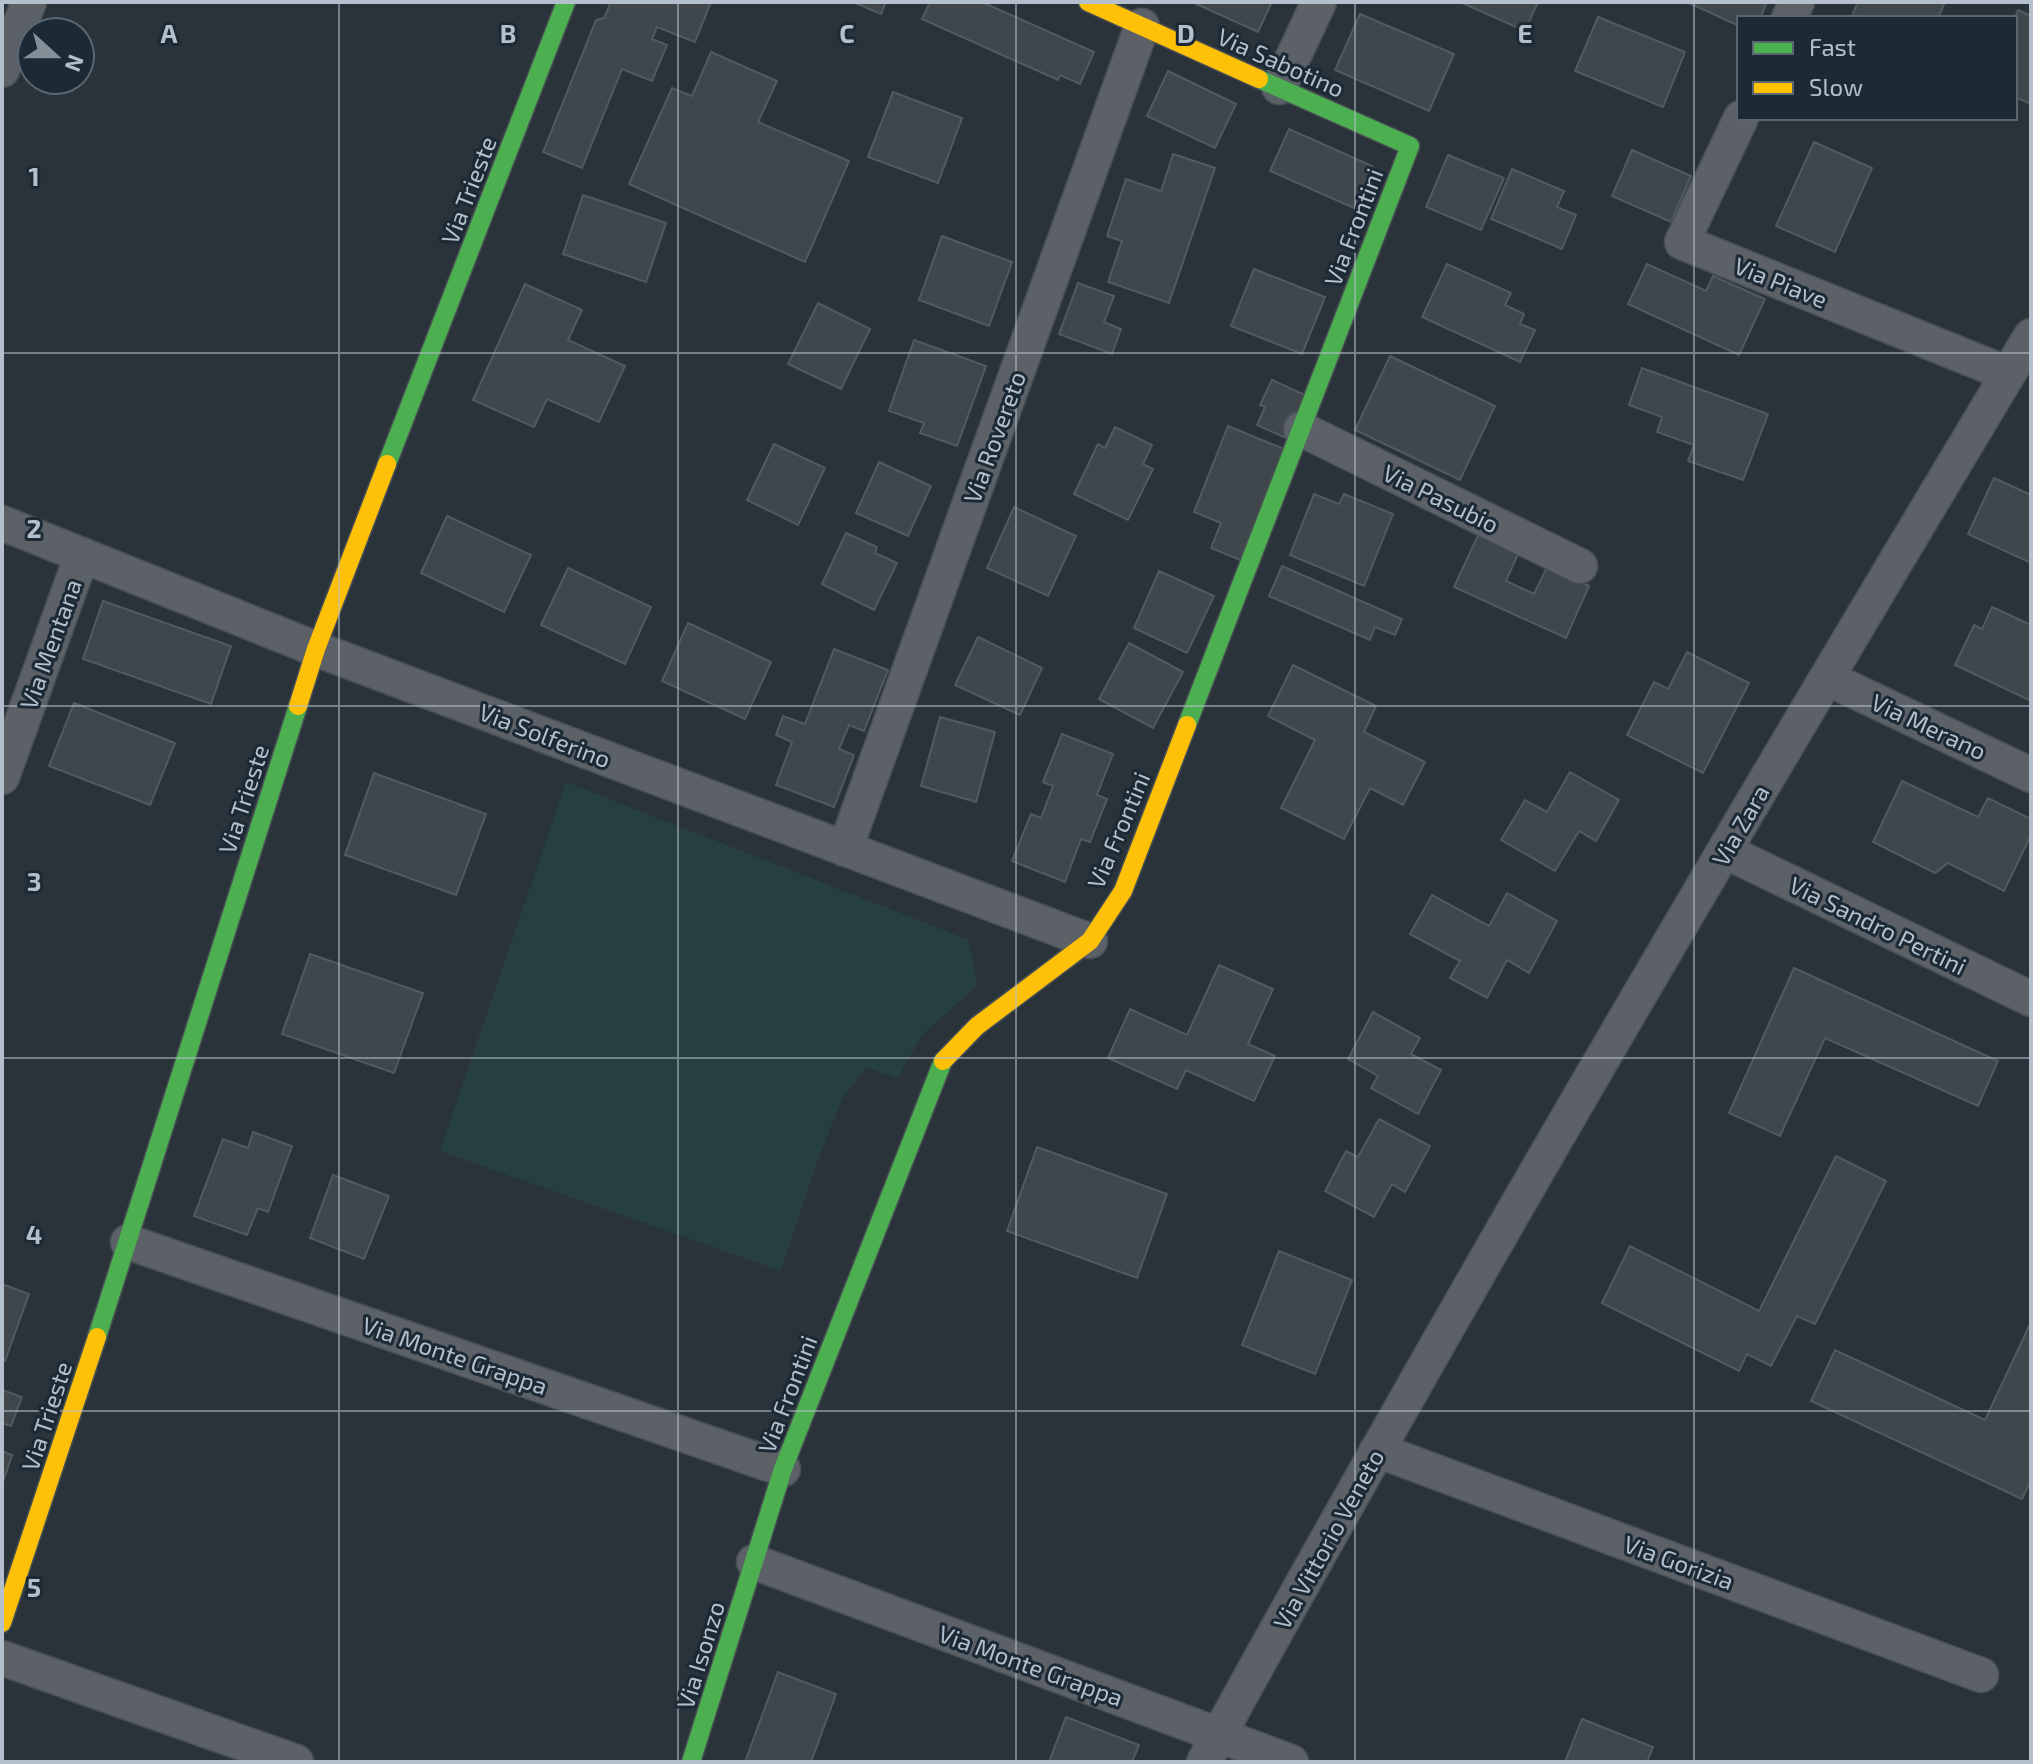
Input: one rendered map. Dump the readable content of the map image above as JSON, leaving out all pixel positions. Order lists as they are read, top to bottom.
{
  "streets": {
    "street": [
      "Via Sabotino",
      "Via Trieste",
      "Via Frontini",
      "Via Piave",
      "Via Rovereto",
      "Via Pasubio",
      "Via Mentana",
      "Via Merano",
      "Via Solferino",
      "Via Zara",
      "Via Sandro Pertini",
      "Via Monte Grappa",
      "Via Vittorio Veneto",
      "Via Gorizia",
      "Via Isonzo"
    ]
  },
  "crossings": [
    ["Via Sabotino", "Via Frontini"],
    ["Via Sabotino", "Via Rovereto"],
    ["Via Trieste", "Via Solferino"],
    ["Via Trieste", "Via Monte Grappa"],
    ["Via Frontini", "Via Pasubio"],
    ["Via Frontini", "Via Solferino"],
    ["Via Frontini", "Via Monte Grappa"],
    ["Via Frontini", "Via Isonzo"],
    ["Via Piave", "Via Zara"],
    ["Via Rovereto", "Via Solferino"],
    ["Via Mentana", "Via Solferino"],
    ["Via Merano", "Via Zara"],
    ["Via Zara", "Via Sandro Pertini"],
    ["Via Zara", "Via Vittorio Veneto"],
    ["Via Monte Grappa", "Via Vittorio Veneto"],
    ["Via Monte Grappa", "Via Isonzo"],
    ["Via Vittorio Veneto", "Via Gorizia"]
  ],
  "legend": ["Fast", "Slow"],
  "north": "right",
  "grid": {
    "columns": [
      "A",
      "B",
      "C",
      "D",
      "E"
    ],
    "rows": [
      "1",
      "2",
      "3",
      "4",
      "5"
    ]
  }
}
